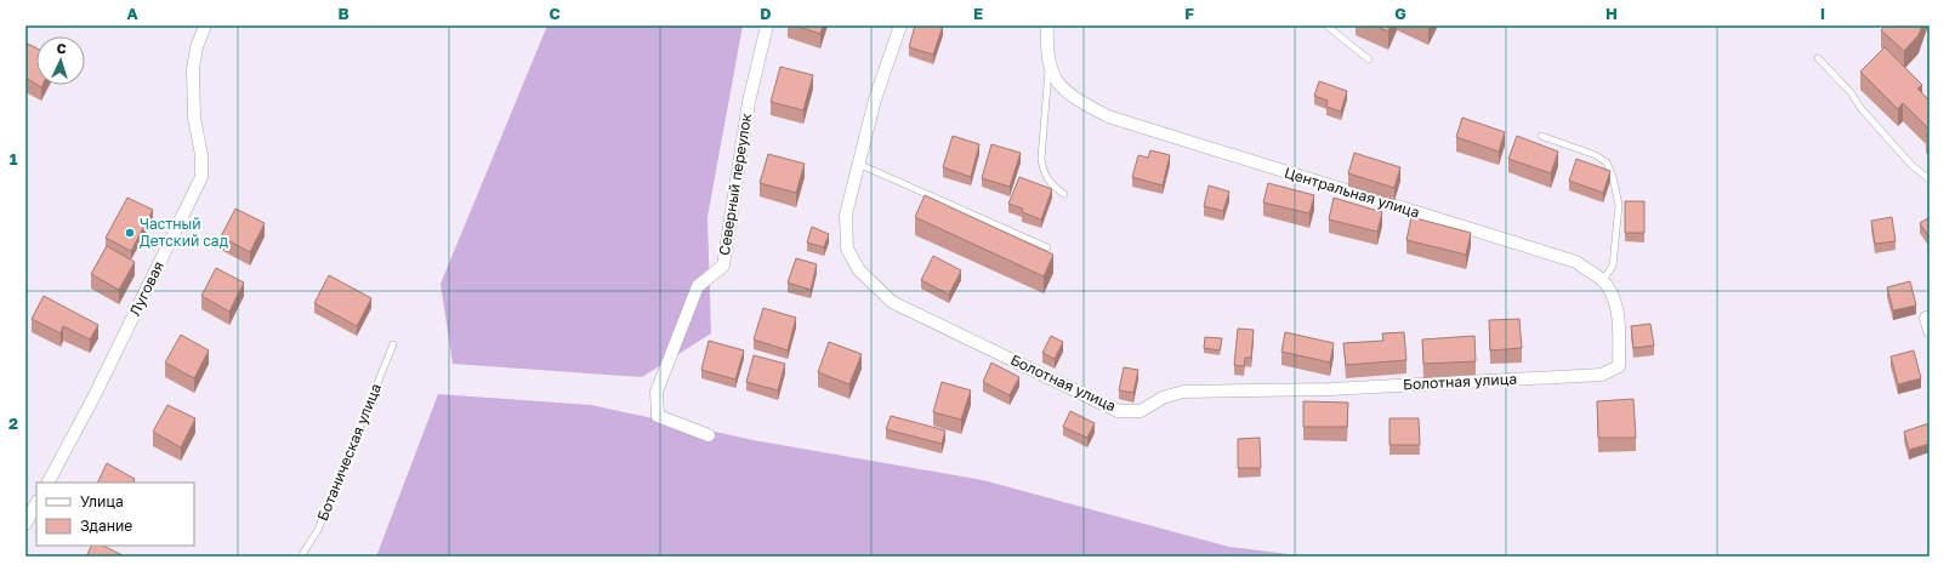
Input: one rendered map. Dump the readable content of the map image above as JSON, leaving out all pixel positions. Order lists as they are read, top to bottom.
{
  "streets": {
    "street": [
      "Северный переулок",
      "Центральная улица",
      "Луговая",
      "Болотная улица"
    ],
    "lane": ["Ботаническая улица"]
  },
  "crossings": [
    ["Центральная улица", "Болотная улица"]
  ],
  "places": ["Частный Детский сад"],
  "legend": ["Улица", "Здание"],
  "north": "top",
  "grid": {
    "columns": [
      "A",
      "B",
      "C",
      "D",
      "E",
      "F",
      "G",
      "H",
      "I"
    ],
    "rows": ["1", "2"]
  }
}
